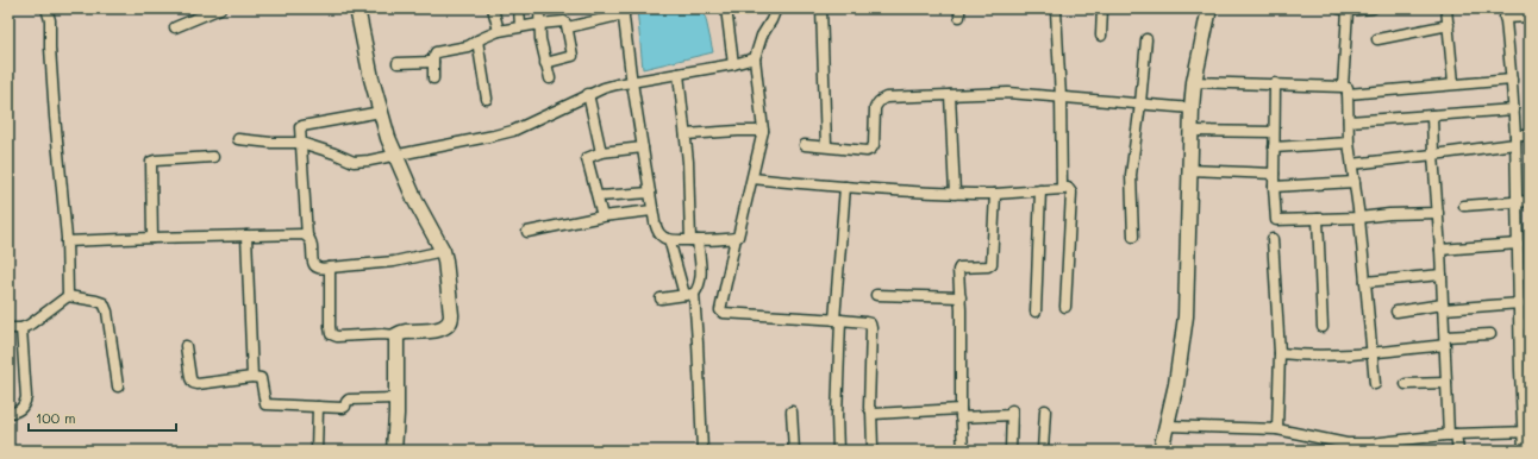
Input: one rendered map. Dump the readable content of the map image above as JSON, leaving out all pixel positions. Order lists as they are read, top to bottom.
{
  "scale_bar": "100 m"
}
